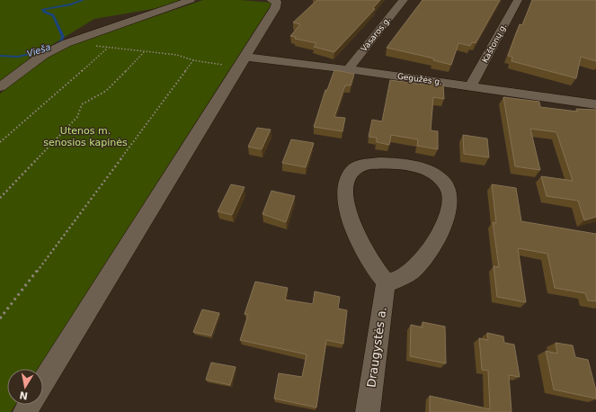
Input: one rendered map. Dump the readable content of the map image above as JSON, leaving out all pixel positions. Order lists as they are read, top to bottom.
{
  "streets": {
    "street": [
      "Vasaros g.",
      "Kaštonų g.",
      "Gegužės g.",
      "Draugystės a."
    ]
  },
  "crossings": [
    ["Vasaros g.", "Gegužės g."],
    ["Kaštonų g.", "Gegužės g."]
  ],
  "water": ["Vieša"],
  "parks": ["Utenos m. senosios kapinės"],
  "north": "bottom"
}
